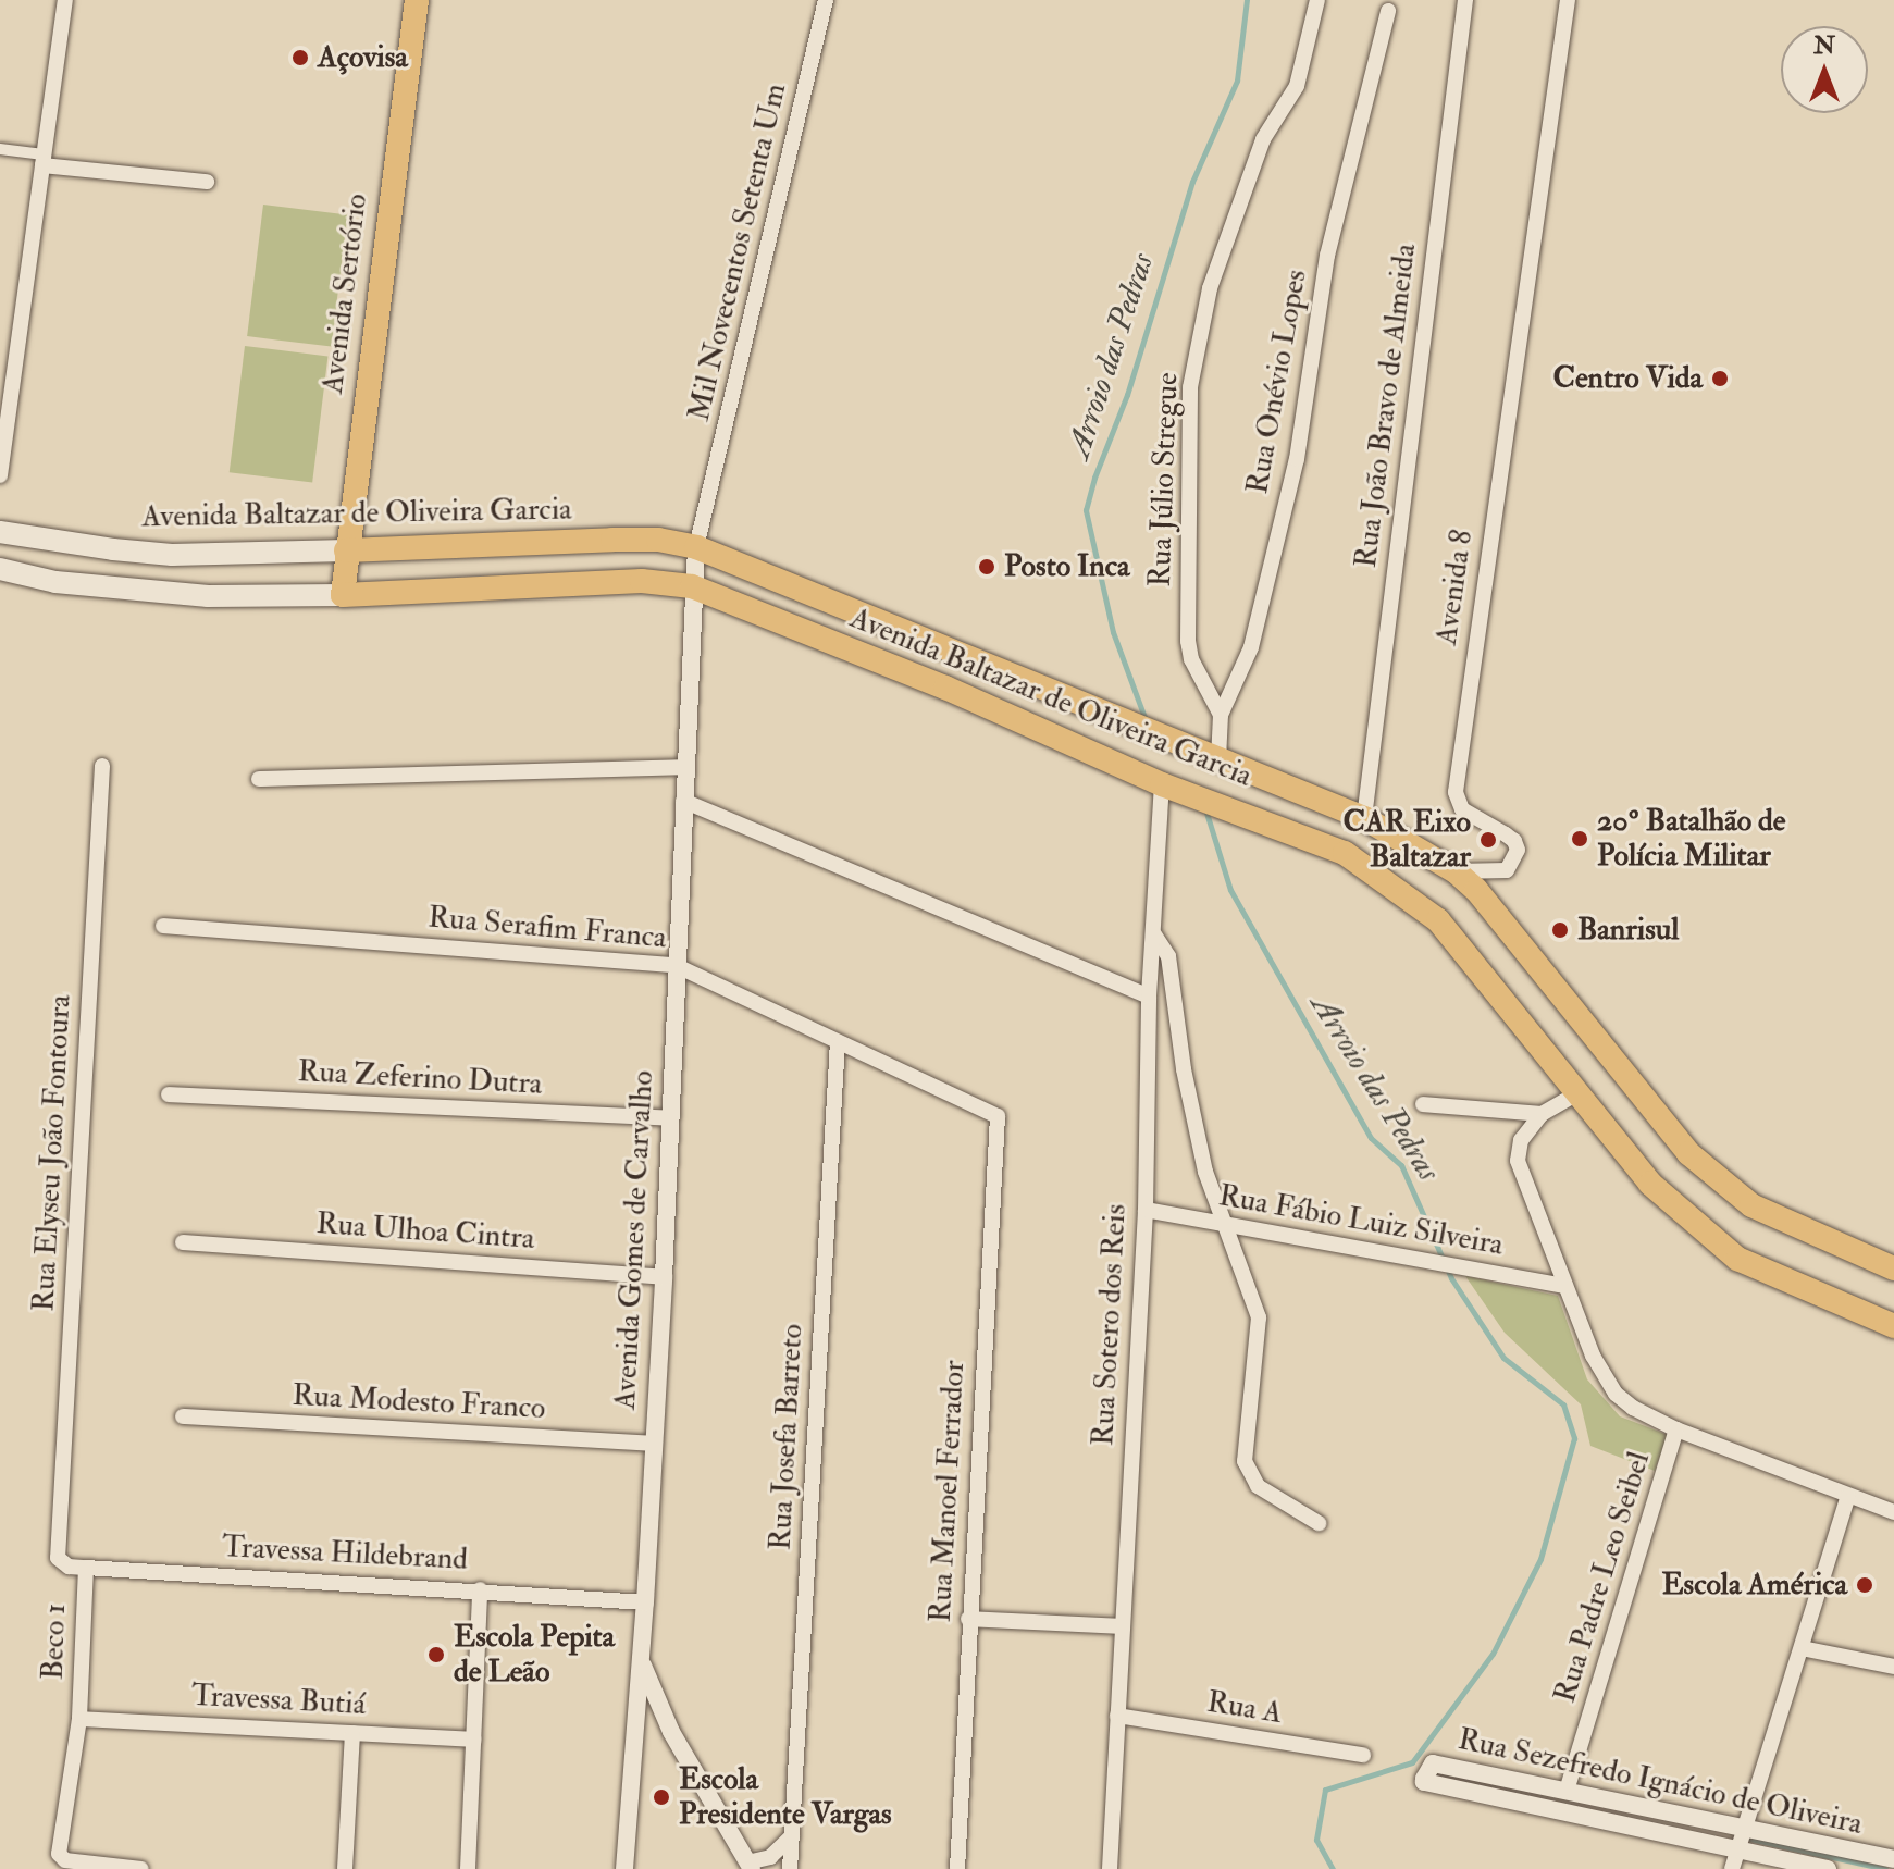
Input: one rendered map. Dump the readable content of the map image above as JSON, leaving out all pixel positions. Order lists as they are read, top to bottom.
{
  "streets": {
    "main road": ["Avenida Sertório", "Avenida Baltazar de Oliveira Garcia"],
    "street": [
      "Mil Novecentos Setenta Um",
      "Rua Onévio Lopes",
      "Rua João Bravo de Almeida",
      "Rua Júlio Stregue",
      "Avenida 8",
      "Rua Serafim Franca",
      "Rua Zeferino Dutra",
      "Rua Elyseu João Fontoura",
      "Rua Fábio Luiz Silveira",
      "Rua Ulhoa Cintra",
      "Avenida Gomes de Carvalho",
      "Rua Sotero dos Reis",
      "Rua Modesto Franco",
      "Rua Josefa Barreto",
      "Rua Manoel Ferrador",
      "Travessa Hildebrand",
      "Rua Padre Leo Seibel",
      "Beco 1",
      "Travessa Butiá",
      "Rua A",
      "Rua Sezefredo Ignácio de Oliveira"
    ]
  },
  "crossings": [
    ["Mil Novecentos Setenta Um", "Avenida Baltazar de Oliveira Garcia"],
    ["Mil Novecentos Setenta Um", "Avenida Gomes de Carvalho"],
    ["Avenida Sertório", "Avenida Baltazar de Oliveira Garcia"],
    ["Rua Onévio Lopes", "Rua Júlio Stregue"],
    ["Rua Onévio Lopes", "Avenida Baltazar de Oliveira Garcia"],
    ["Rua João Bravo de Almeida", "Avenida Baltazar de Oliveira Garcia"],
    ["Avenida Baltazar de Oliveira Garcia", "Avenida 8"],
    ["Avenida Baltazar de Oliveira Garcia", "Avenida Gomes de Carvalho"],
    ["Avenida Baltazar de Oliveira Garcia", "Rua Sotero dos Reis"],
    ["Rua Serafim Franca", "Avenida Gomes de Carvalho"],
    ["Rua Serafim Franca", "Rua Josefa Barreto"],
    ["Rua Serafim Franca", "Rua Manoel Ferrador"],
    ["Rua Zeferino Dutra", "Avenida Gomes de Carvalho"],
    ["Rua Elyseu João Fontoura", "Travessa Hildebrand"],
    ["Rua Elyseu João Fontoura", "Beco 1"],
    ["Rua Fábio Luiz Silveira", "Rua Sotero dos Reis"],
    ["Rua Ulhoa Cintra", "Avenida Gomes de Carvalho"],
    ["Avenida Gomes de Carvalho", "Rua Modesto Franco"],
    ["Avenida Gomes de Carvalho", "Travessa Hildebrand"],
    ["Rua Sotero dos Reis", "Rua A"],
    ["Travessa Hildebrand", "Beco 1"],
    ["Rua Padre Leo Seibel", "Rua Sezefredo Ignácio de Oliveira"],
    ["Beco 1", "Travessa Butiá"]
  ],
  "water": ["Arroio das Pedras"],
  "places": [
    "Açovisa",
    "Centro Vida",
    "Posto Inca",
    "20º Batalhão de Polícia Militar",
    "CAR Eixo Baltazar",
    "Banrisul",
    "Escola América",
    "Escola Pepita de Leão",
    "Escola Presidente Vargas"
  ],
  "north": "top"
}
